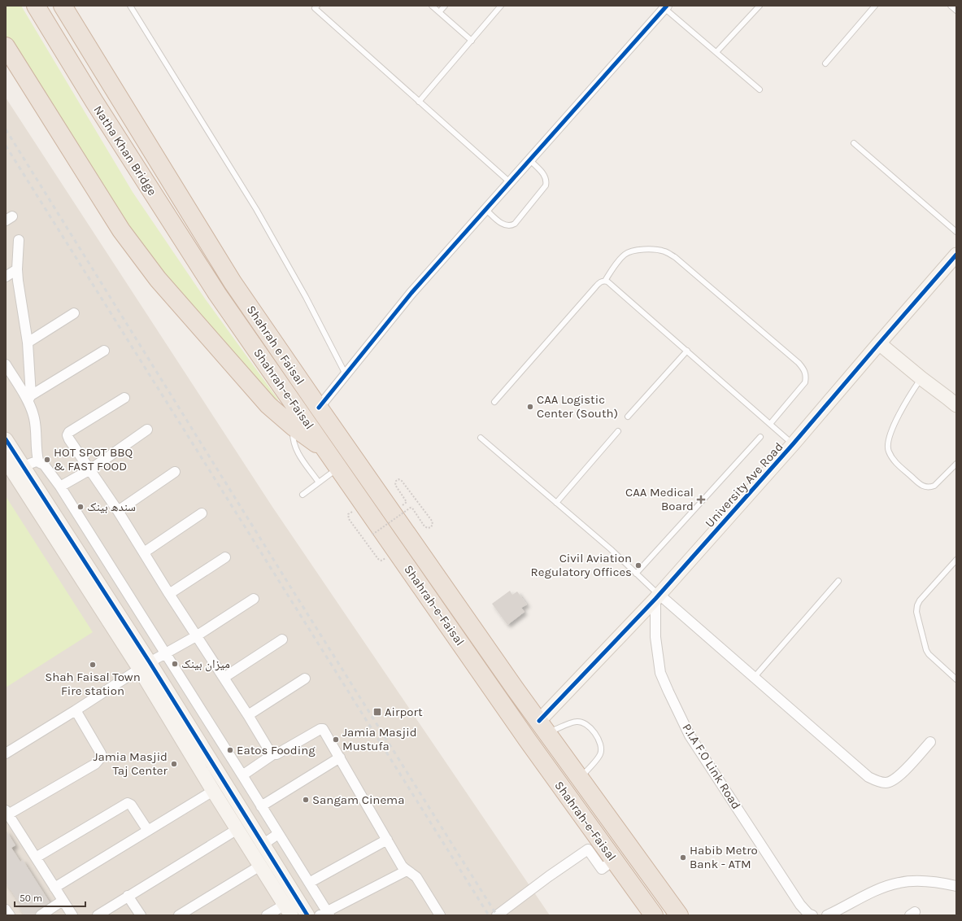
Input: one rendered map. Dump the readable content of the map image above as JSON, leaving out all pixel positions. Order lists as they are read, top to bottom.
{
  "streets": {
    "highway": ["Natha Khan Bridge", "Shahrah e Faisal", "Shahrah-e-Faisal"],
    "street": ["University Ave Road", "P.I.A F.O Link Road"]
  },
  "crossings": [
    ["Natha Khan Bridge", "Shahrah e Faisal"],
    ["Natha Khan Bridge", "Shahrah-e-Faisal"],
    ["Shahrah e Faisal", "Shahrah-e-Faisal"],
    ["Shahrah-e-Faisal", "University Ave Road"],
    ["University Ave Road", "P.I.A F.O Link Road"]
  ],
  "places": {
    "other": [
      "CAA Logistic Center (South)",
      "HOT SPOT BBQ & FAST FOOD",
      "سندھ بینک",
      "Civil Aviation Regulatory Offices",
      "میزان بینک",
      "Shah Faisal Town Fire station",
      "Jamia Masjid Mustufa",
      "Eatos Fooding",
      "Jamia Masjid Taj Center",
      "Sangam Cinema",
      "Habib Metro Bank - ATM"
    ],
    "health": ["CAA Medical Board"],
    "transit": ["Airport"]
  },
  "scale_bar": "50 m"
}
